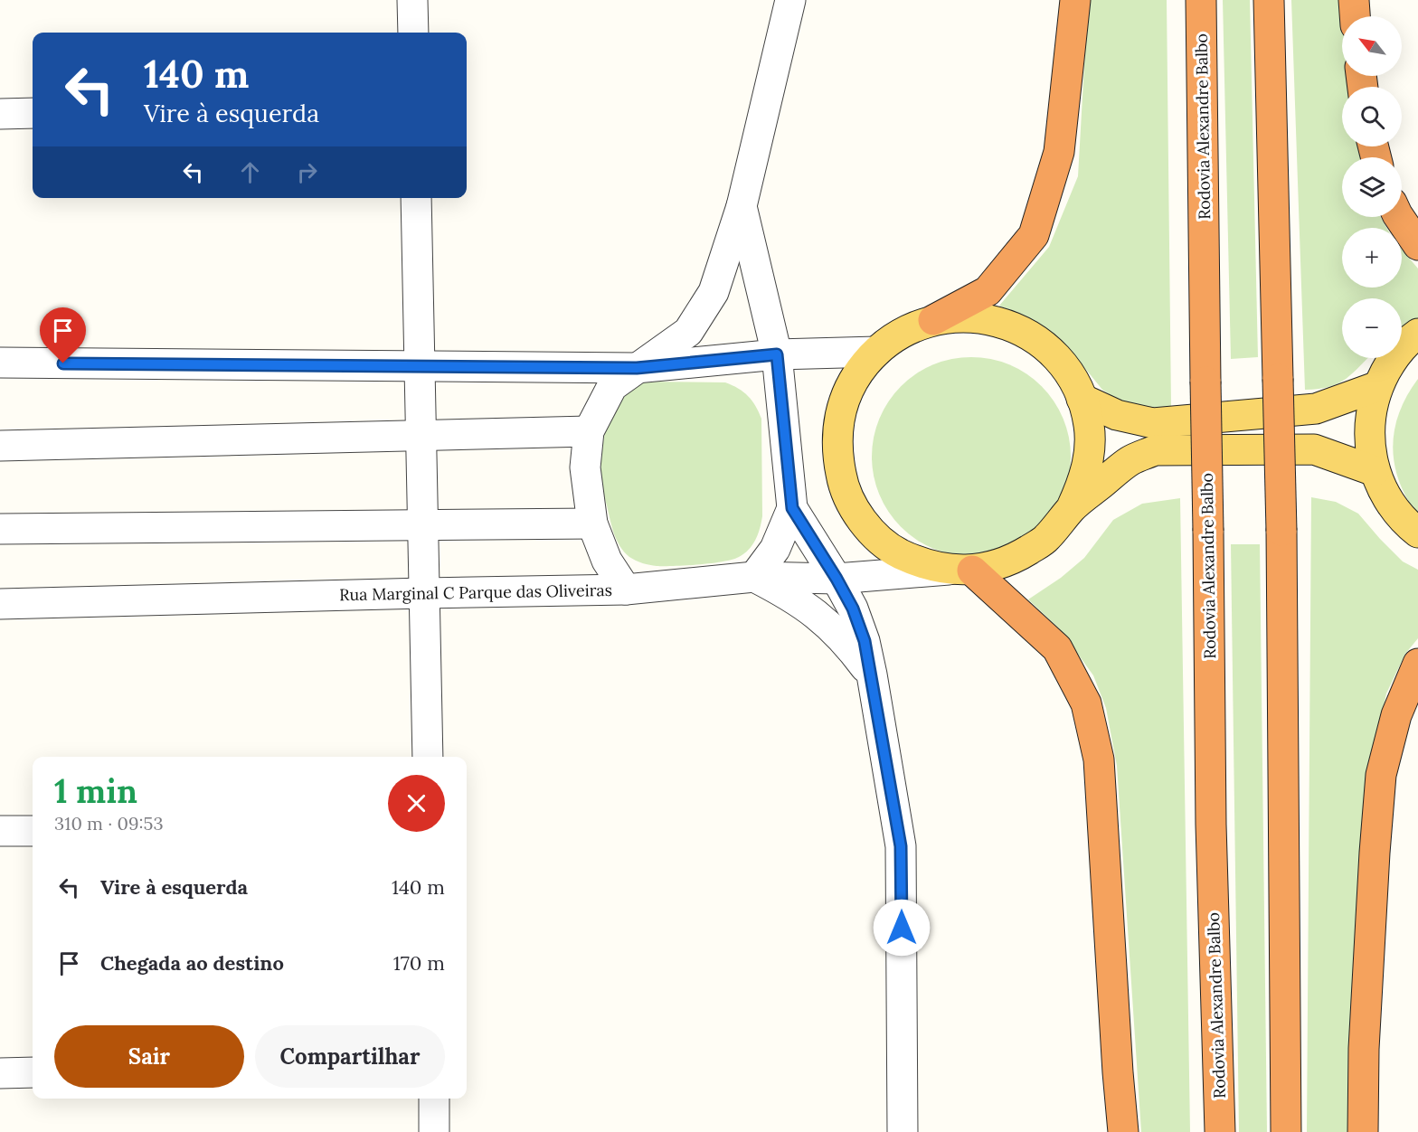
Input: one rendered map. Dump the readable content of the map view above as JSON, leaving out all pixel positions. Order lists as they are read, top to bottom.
{
  "streets": {
    "highway": ["Rodovia Alexandre Balbo"],
    "street": ["Rua Marginal C Parque das Oliveiras"]
  },
  "north": "top left",
  "page": {
    "map_buttons": ["+", "−"],
    "turn": ["140 m", "Vire à esquerda"],
    "heading": ["1 min", "310 m · 09:53"],
    "list": [
      {
        "name": "Vire à esquerda",
        "value": "140 m"
      },
      {
        "name": "Chegada ao destino",
        "value": "170 m"
      }
    ],
    "buttons": ["Sair", "Compartilhar"]
  }
}
